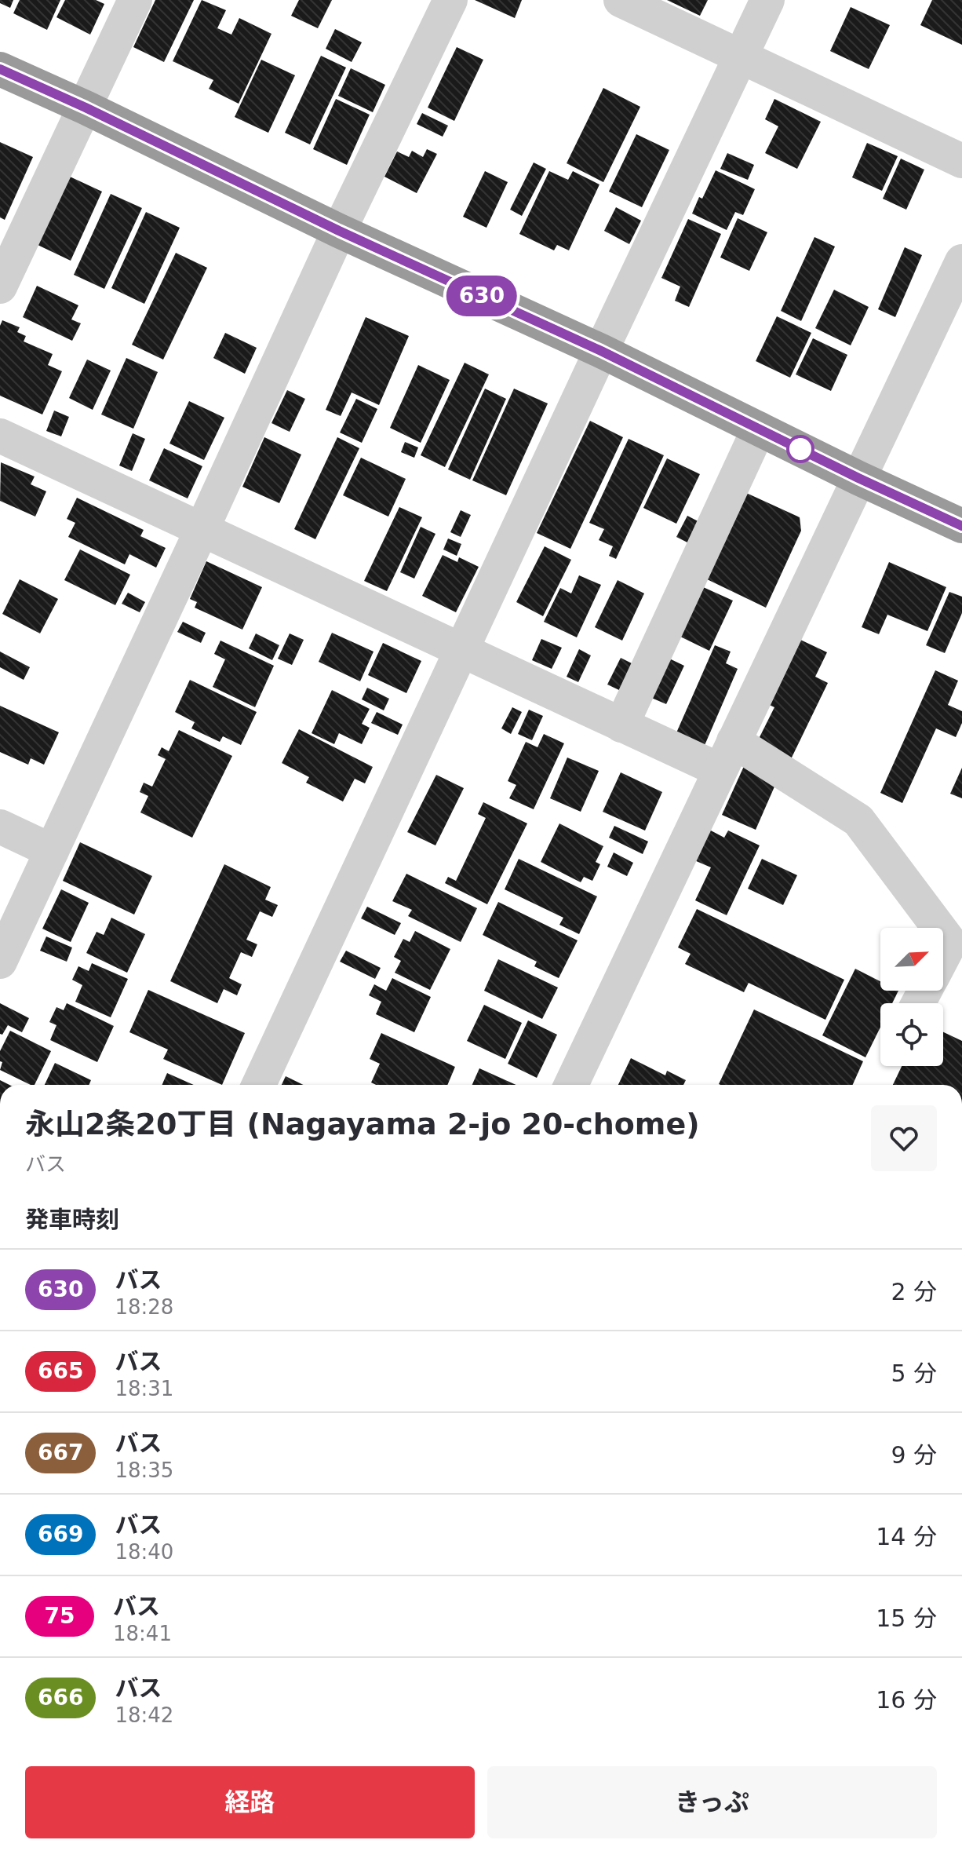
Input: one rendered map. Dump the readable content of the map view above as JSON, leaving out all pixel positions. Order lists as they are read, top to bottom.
{
  "lines": ["bus line 630"],
  "north": "top right",
  "page": {
    "on_map": "630",
    "heading": [
      ["永山2条20丁目 (Nagayama 2-jo 20-chome)", "バス"],
      "発車時刻"
    ],
    "list": [
      {
        "mark": "630",
        "name": "バス",
        "note": "18:28",
        "value": "2 分"
      },
      {
        "mark": "665",
        "name": "バス",
        "note": "18:31",
        "value": "5 分"
      },
      {
        "mark": "667",
        "name": "バス",
        "note": "18:35",
        "value": "9 分"
      },
      {
        "mark": "669",
        "name": "バス",
        "note": "18:40",
        "value": "14 分"
      },
      {
        "mark": "75",
        "name": "バス",
        "note": "18:41",
        "value": "15 分"
      },
      {
        "mark": "666",
        "name": "バス",
        "note": "18:42",
        "value": "16 分"
      }
    ],
    "buttons": ["経路", "きっぷ"]
  }
}
